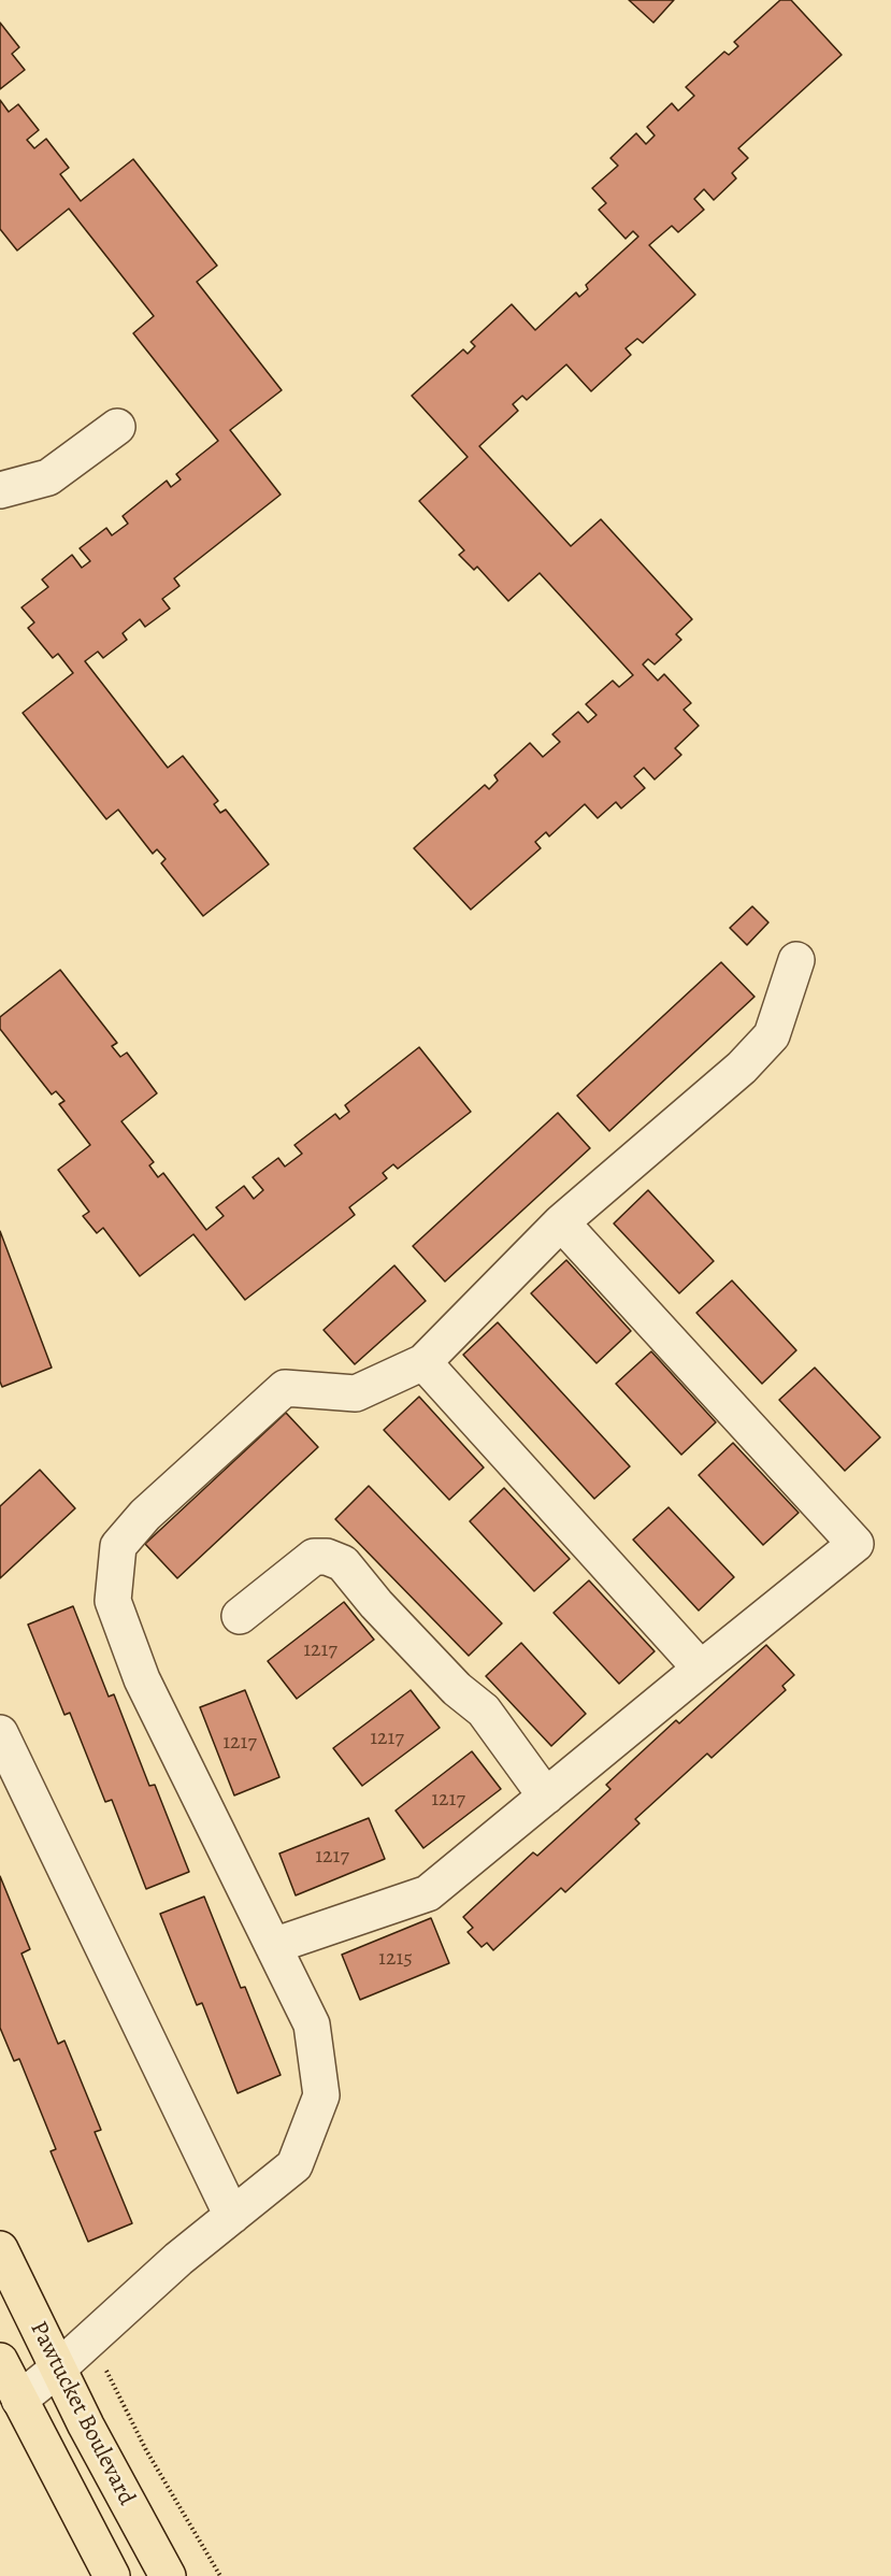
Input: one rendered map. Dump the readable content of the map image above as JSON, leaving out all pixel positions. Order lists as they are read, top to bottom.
{
  "streets": {
    "main road": ["Pawtucket Boulevard"]
  },
  "house_numbers": [
    "1217",
    "1217",
    "1217",
    "1217",
    "1217",
    "1215"
  ]
}
